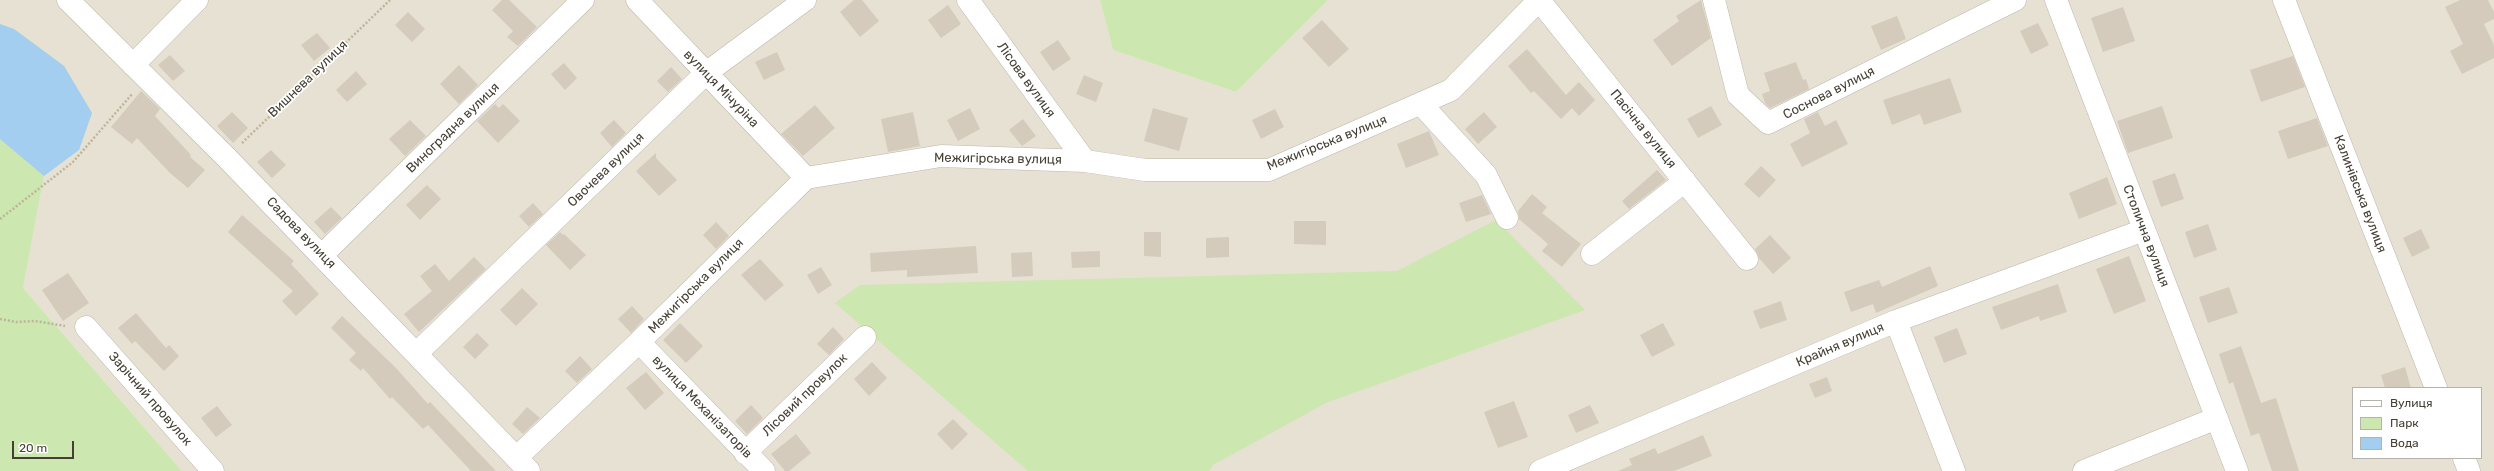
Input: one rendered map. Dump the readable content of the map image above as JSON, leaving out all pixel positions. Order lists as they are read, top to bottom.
{
  "streets": {
    "street": [
      "Лісова вулиця",
      "вулиця Мічуріна",
      "Соснова вулиця",
      "Виноградна вулиця",
      "Пасічна вулиця",
      "Межигірська вулиця",
      "Овочева вулиця",
      "Калинівська вулиця",
      "Садова вулиця",
      "Столична вулиця",
      "Крайня вулиця",
      "Лісовий провулок",
      "Зарічний провулок",
      "вулиця Механізаторів"
    ],
    "path": ["Вишнева вулиця"]
  },
  "crossings": [
    ["Вишнева вулиця", "Садова вулиця"],
    ["Лісова вулиця", "Межигірська вулиця"],
    ["вулиця Мічуріна", "Межигірська вулиця"],
    ["вулиця Мічуріна", "Овочева вулиця"],
    ["Виноградна вулиця", "Садова вулиця"],
    ["Пасічна вулиця", "Межигірська вулиця"],
    ["Межигірська вулиця", "Садова вулиця"],
    ["Межигірська вулиця", "вулиця Механізаторів"],
    ["Овочева вулиця", "Садова вулиця"],
    ["Столична вулиця", "Крайня вулиця"],
    ["Лісовий провулок", "вулиця Механізаторів"]
  ],
  "legend": ["Вулиця", "Парк", "Вода"],
  "scale_bar": "20 m"
}
